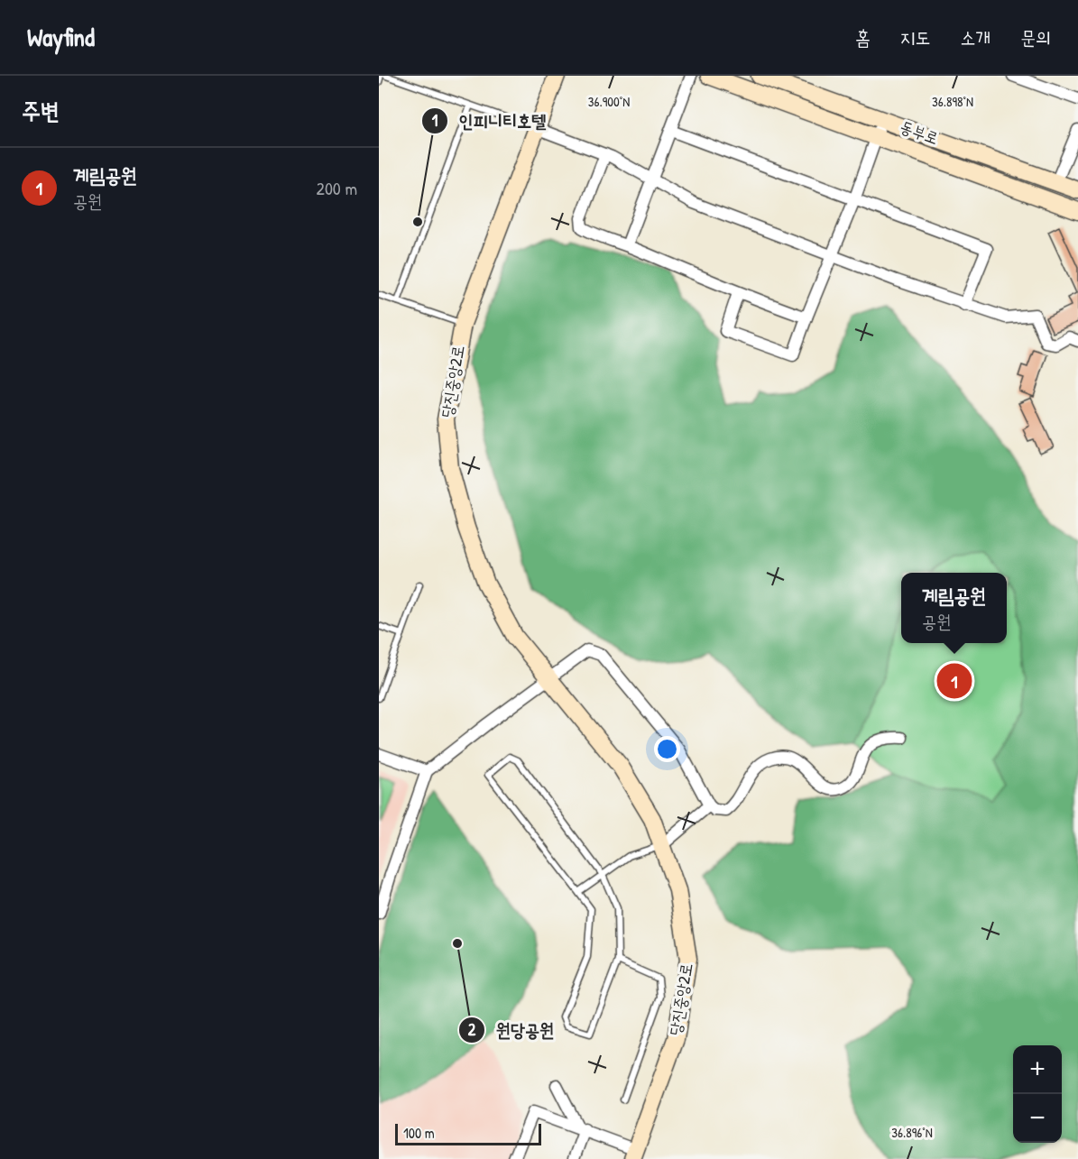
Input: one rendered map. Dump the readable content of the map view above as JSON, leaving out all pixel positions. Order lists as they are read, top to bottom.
{
  "streets": {
    "street": ["동부로", "당진중앙2로"]
  },
  "places": ["인피니티호텔", "원당공원"],
  "scale_bar": "100 m",
  "page": {
    "header": "Wayfind",
    "nav": [
      "홈",
      "지도",
      "소개",
      "문의"
    ],
    "heading": "주변",
    "list": [
      {
        "mark": "1",
        "name": "계림공원",
        "note": "공원",
        "value": "200 m"
      }
    ],
    "popup": ["계림공원", "공원"],
    "pins": "1",
    "map_buttons": ["+", "−"],
    "scale": "100 m"
  },
  "coordinates": ["36.900°N", "36.898°N", "36.896°N"]
}
